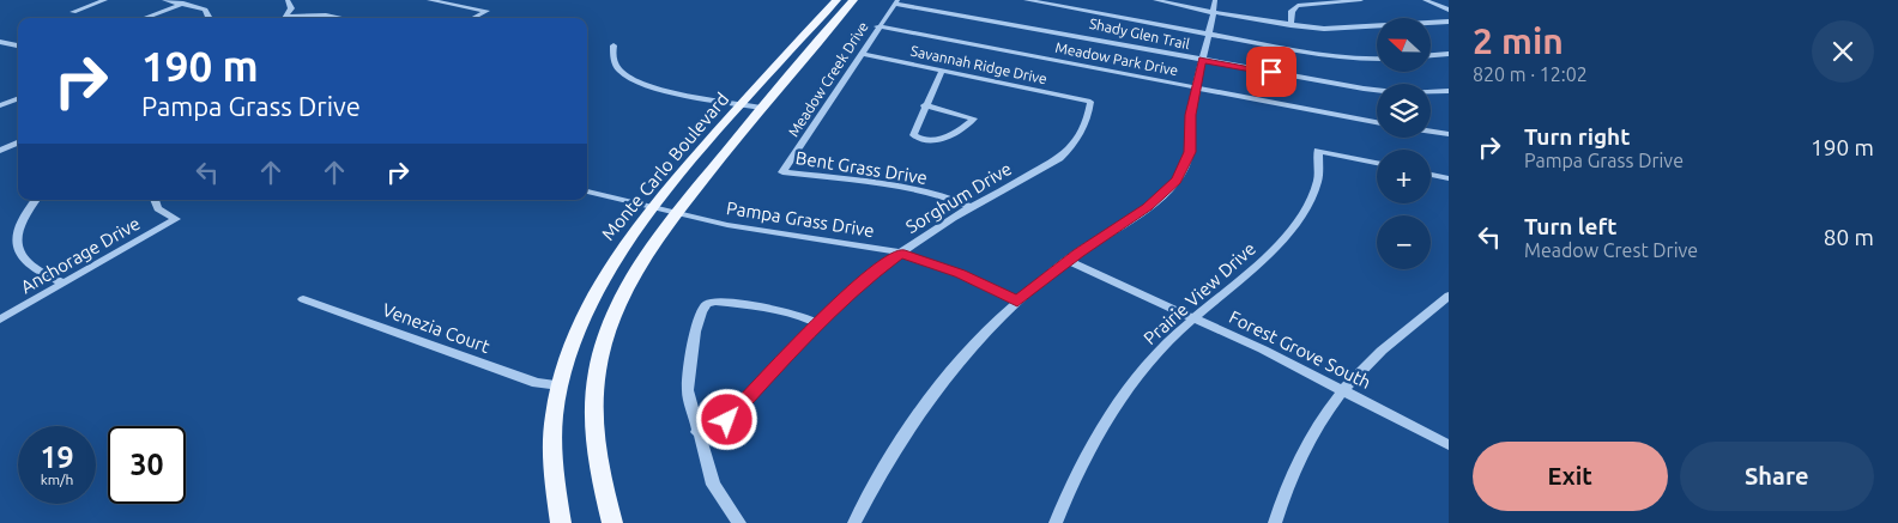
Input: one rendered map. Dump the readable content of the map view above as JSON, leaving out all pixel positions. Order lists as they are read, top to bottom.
{
  "streets": {
    "main road": ["Monte Carlo Boulevard"],
    "street": [
      "Shady Glen Trail",
      "Meadow Park Drive",
      "Savannah Ridge Drive",
      "Meadow Creek Drive",
      "Bent Grass Drive",
      "Sorghum Drive",
      "Pampa Grass Drive",
      "Anchorage Drive",
      "Prairie View Drive",
      "Venezia Court",
      "Forest Grove South"
    ]
  },
  "crossings": [
    ["Shady Glen Trail", "Meadow Creek Drive"],
    ["Meadow Park Drive", "Meadow Creek Drive"],
    ["Savannah Ridge Drive", "Meadow Creek Drive"],
    ["Savannah Ridge Drive", "Sorghum Drive"],
    ["Meadow Creek Drive", "Bent Grass Drive"],
    ["Monte Carlo Boulevard", "Pampa Grass Drive"],
    ["Monte Carlo Boulevard", "Venezia Court"],
    ["Bent Grass Drive", "Sorghum Drive"],
    ["Sorghum Drive", "Pampa Grass Drive"],
    ["Prairie View Drive", "Forest Grove South"]
  ],
  "north": "left",
  "page": {
    "heading": ["2 min", "820 m · 12:02"],
    "map_buttons": ["+", "−"],
    "turn": ["190 m", "Pampa Grass Drive"],
    "list": [
      {
        "name": "Turn right",
        "note": "Pampa Grass Drive",
        "value": "190 m"
      },
      {
        "name": "Turn left",
        "note": "Meadow Crest Drive",
        "value": "80 m"
      }
    ],
    "speed": "19 km/h",
    "limit": "30",
    "buttons": ["Exit", "Share"]
  }
}
